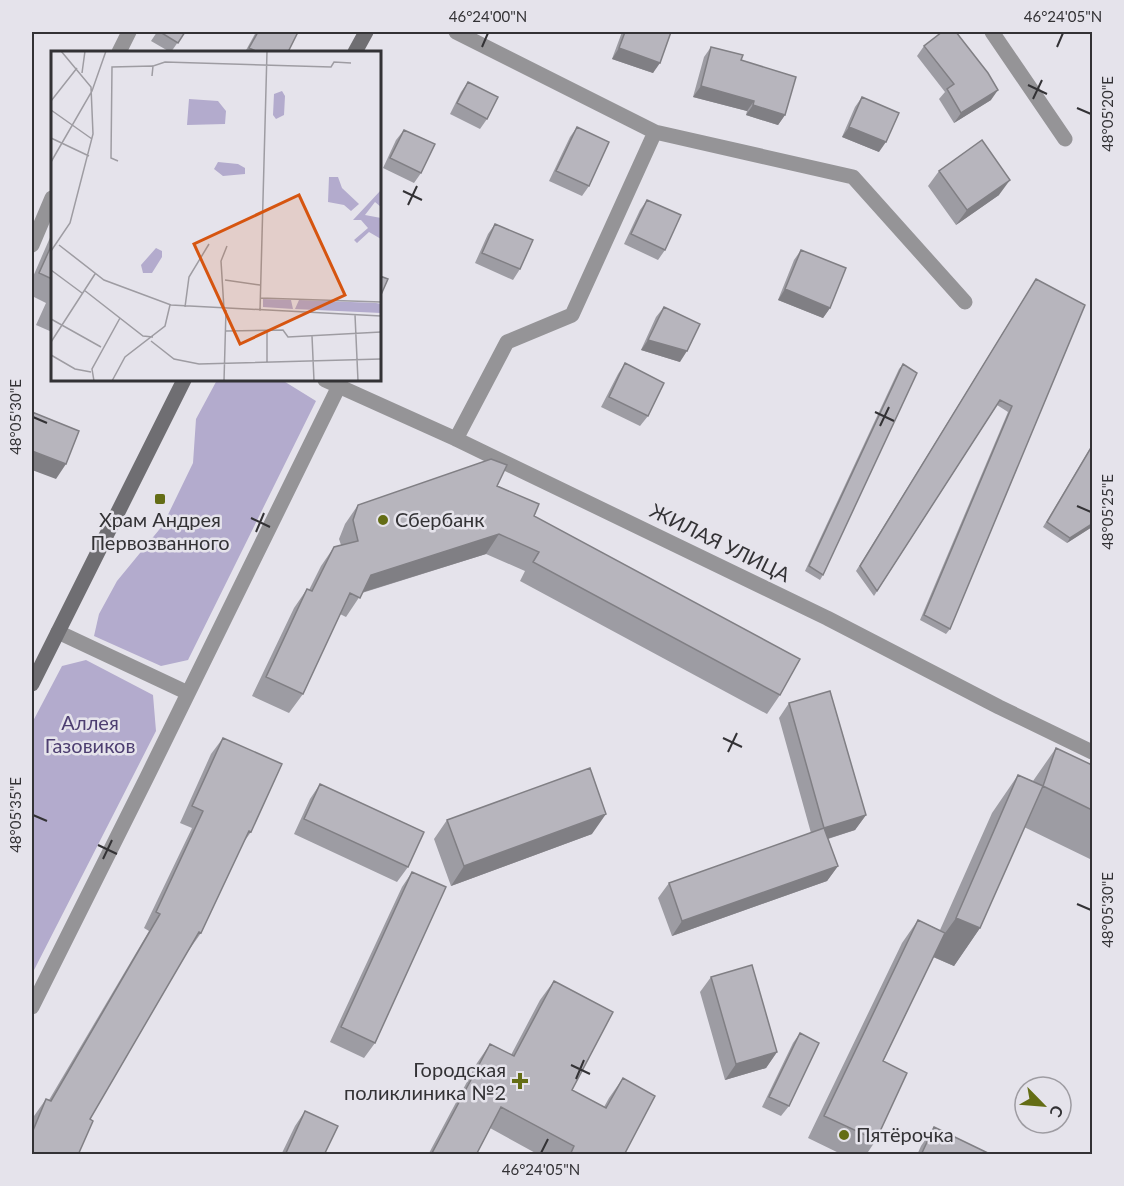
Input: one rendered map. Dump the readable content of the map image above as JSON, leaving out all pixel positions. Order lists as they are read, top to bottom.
{
  "streets": {
    "street": ["ЖИЛАЯ УЛИЦА"]
  },
  "parks": ["Аллея Газовиков"],
  "places": {
    "transit": ["Храм Андрея Первозванного"],
    "other": ["Сбербанк", "Пятёрочка"],
    "health": ["Городская поликлиника №2"]
  },
  "north": "bottom right",
  "coordinates": [
    "46°24'00\"N",
    "46°24'05\"N",
    "48°05'20\"E",
    "48°05'30\"E",
    "48°05'25\"E",
    "48°05'35\"E"
  ]
}
